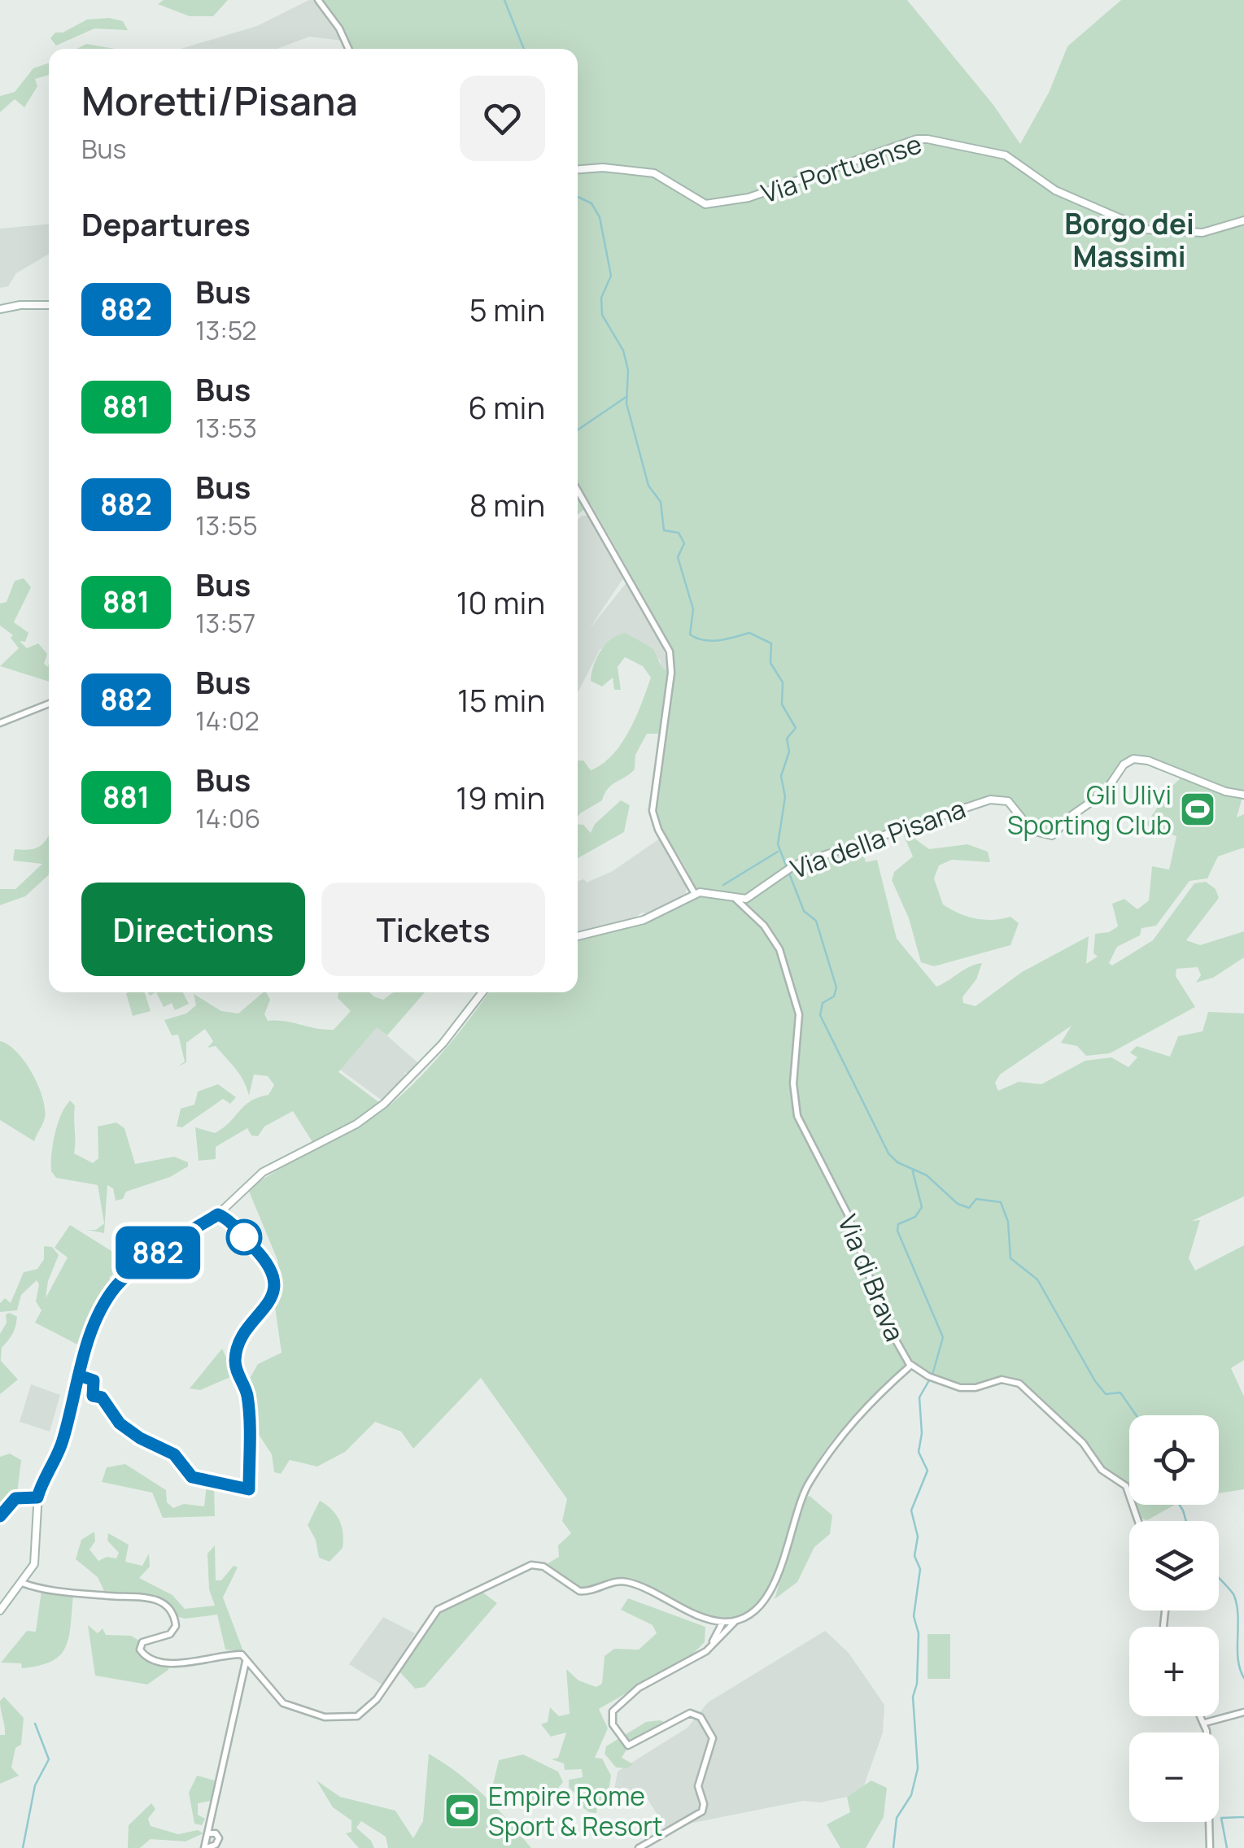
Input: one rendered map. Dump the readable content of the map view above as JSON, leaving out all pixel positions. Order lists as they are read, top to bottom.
{
  "streets": {
    "main road": ["Via Portuense", "Via della Pisana"],
    "street": ["Via di Brava"]
  },
  "crossings": [
    ["Via della Pisana", "Via di Brava"]
  ],
  "districts": ["Borgo dei Massimi"],
  "places": {
    "sports": ["Gli Ulivi Sporting Club", "Empire Rome Sport & Resort"]
  },
  "lines": ["bus line 882"],
  "page": {
    "on_map": "882",
    "heading": [
      ["Moretti/Pisana", "Bus"],
      "Departures"
    ],
    "list": [
      {
        "mark": "882",
        "name": "Bus",
        "note": "13:52",
        "value": "5 min"
      },
      {
        "mark": "881",
        "name": "Bus",
        "note": "13:53",
        "value": "6 min"
      },
      {
        "mark": "882",
        "name": "Bus",
        "note": "13:55",
        "value": "8 min"
      },
      {
        "mark": "881",
        "name": "Bus",
        "note": "13:57",
        "value": "10 min"
      },
      {
        "mark": "882",
        "name": "Bus",
        "note": "14:02",
        "value": "15 min"
      },
      {
        "mark": "881",
        "name": "Bus",
        "note": "14:06",
        "value": "19 min"
      }
    ],
    "buttons": ["Directions", "Tickets"],
    "map_buttons": ["+", "−"]
  }
}
